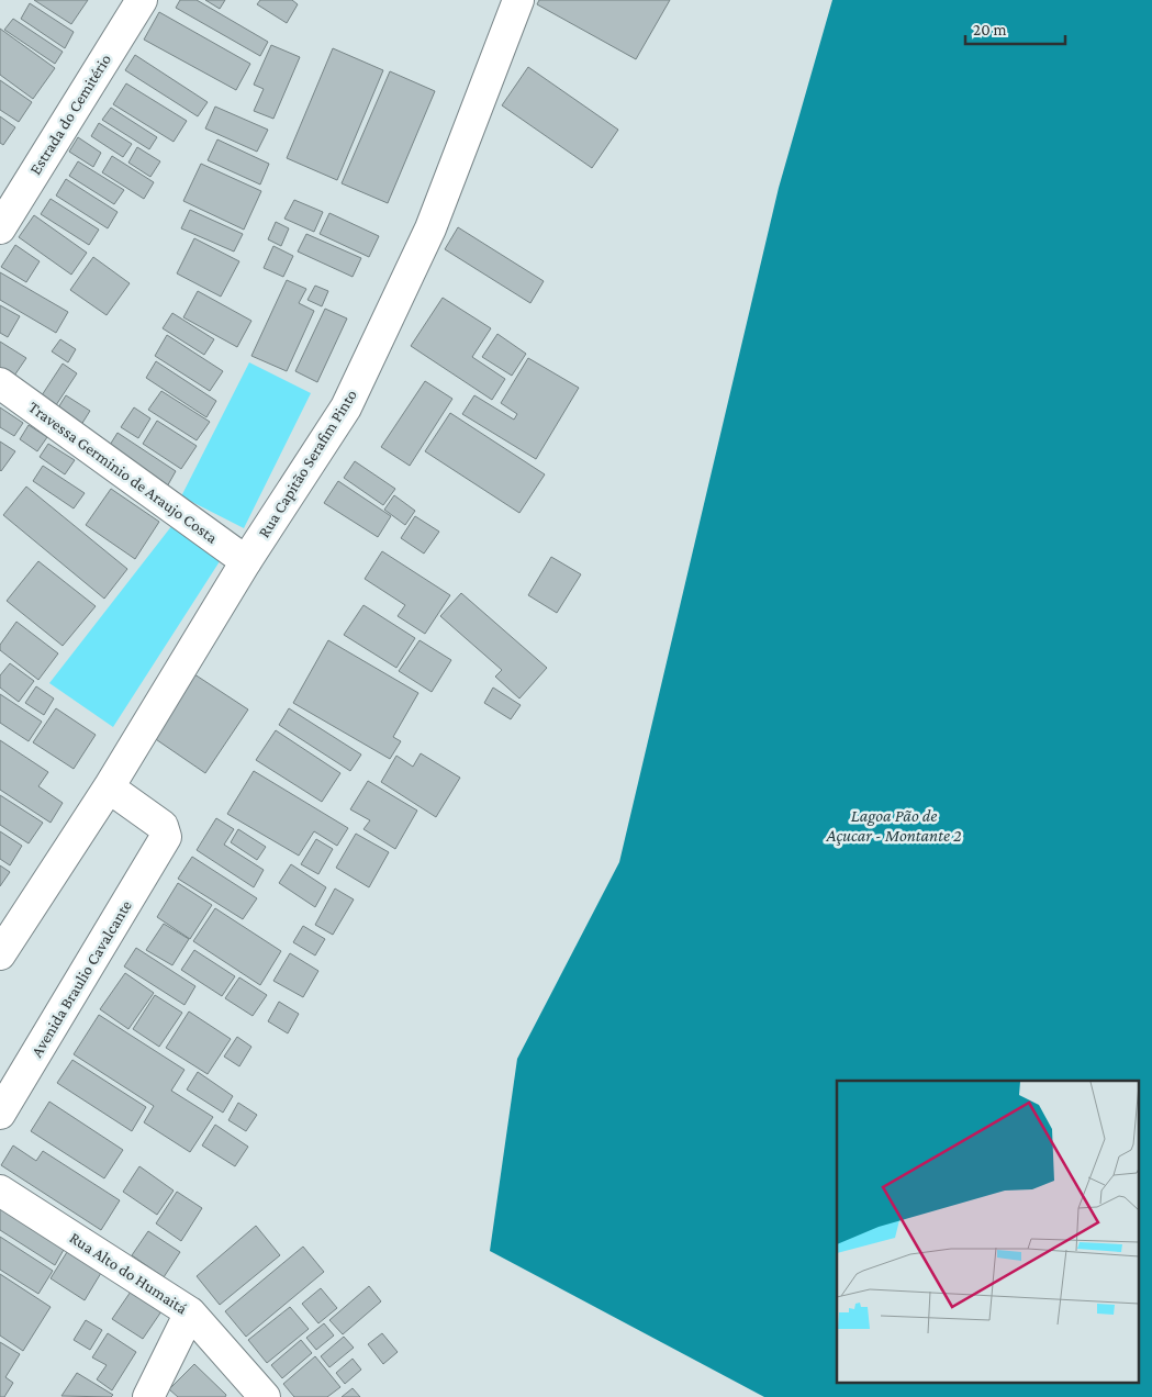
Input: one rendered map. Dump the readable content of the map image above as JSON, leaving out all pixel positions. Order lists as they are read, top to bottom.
{
  "streets": {
    "street": [
      "Estrada do Cemitério",
      "Rua Capitão Serafim Pinto",
      "Travessa Germinio de Araujo Costa",
      "Avenida Braulio Cavalcante",
      "Rua Alto do Humaitá"
    ]
  },
  "crossings": [
    ["Rua Capitão Serafim Pinto", "Travessa Germinio de Araujo Costa"],
    ["Rua Capitão Serafim Pinto", "Avenida Braulio Cavalcante"]
  ],
  "water": ["Lagoa Pão de Açucar - Montante 2"],
  "scale_bar": "20 m"
}
